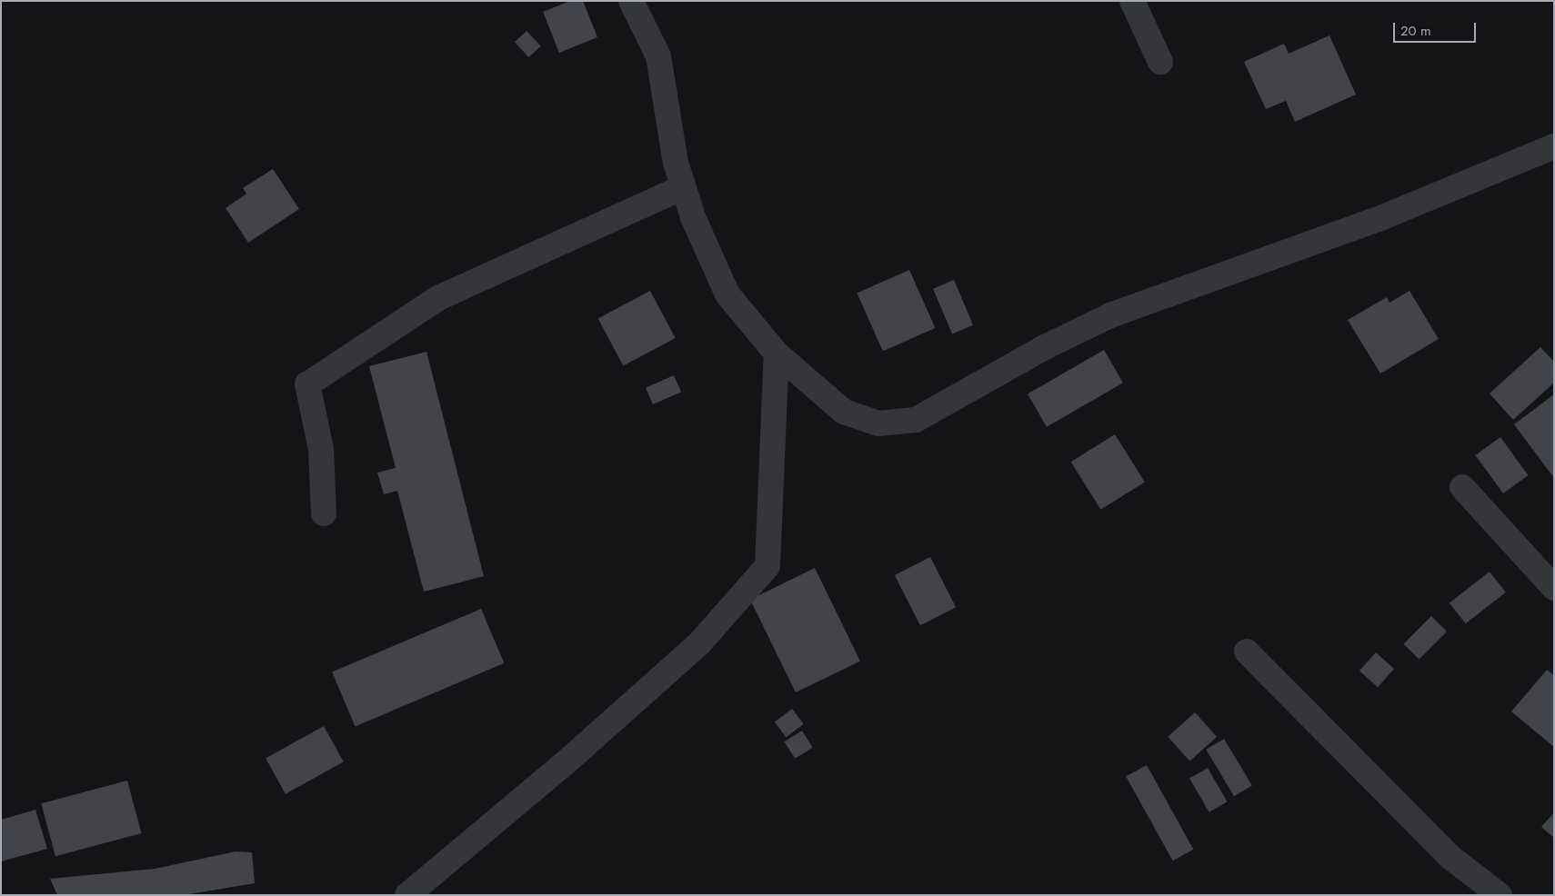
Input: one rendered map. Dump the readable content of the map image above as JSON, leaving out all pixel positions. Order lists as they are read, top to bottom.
{
  "scale_bar": "20 m"
}
